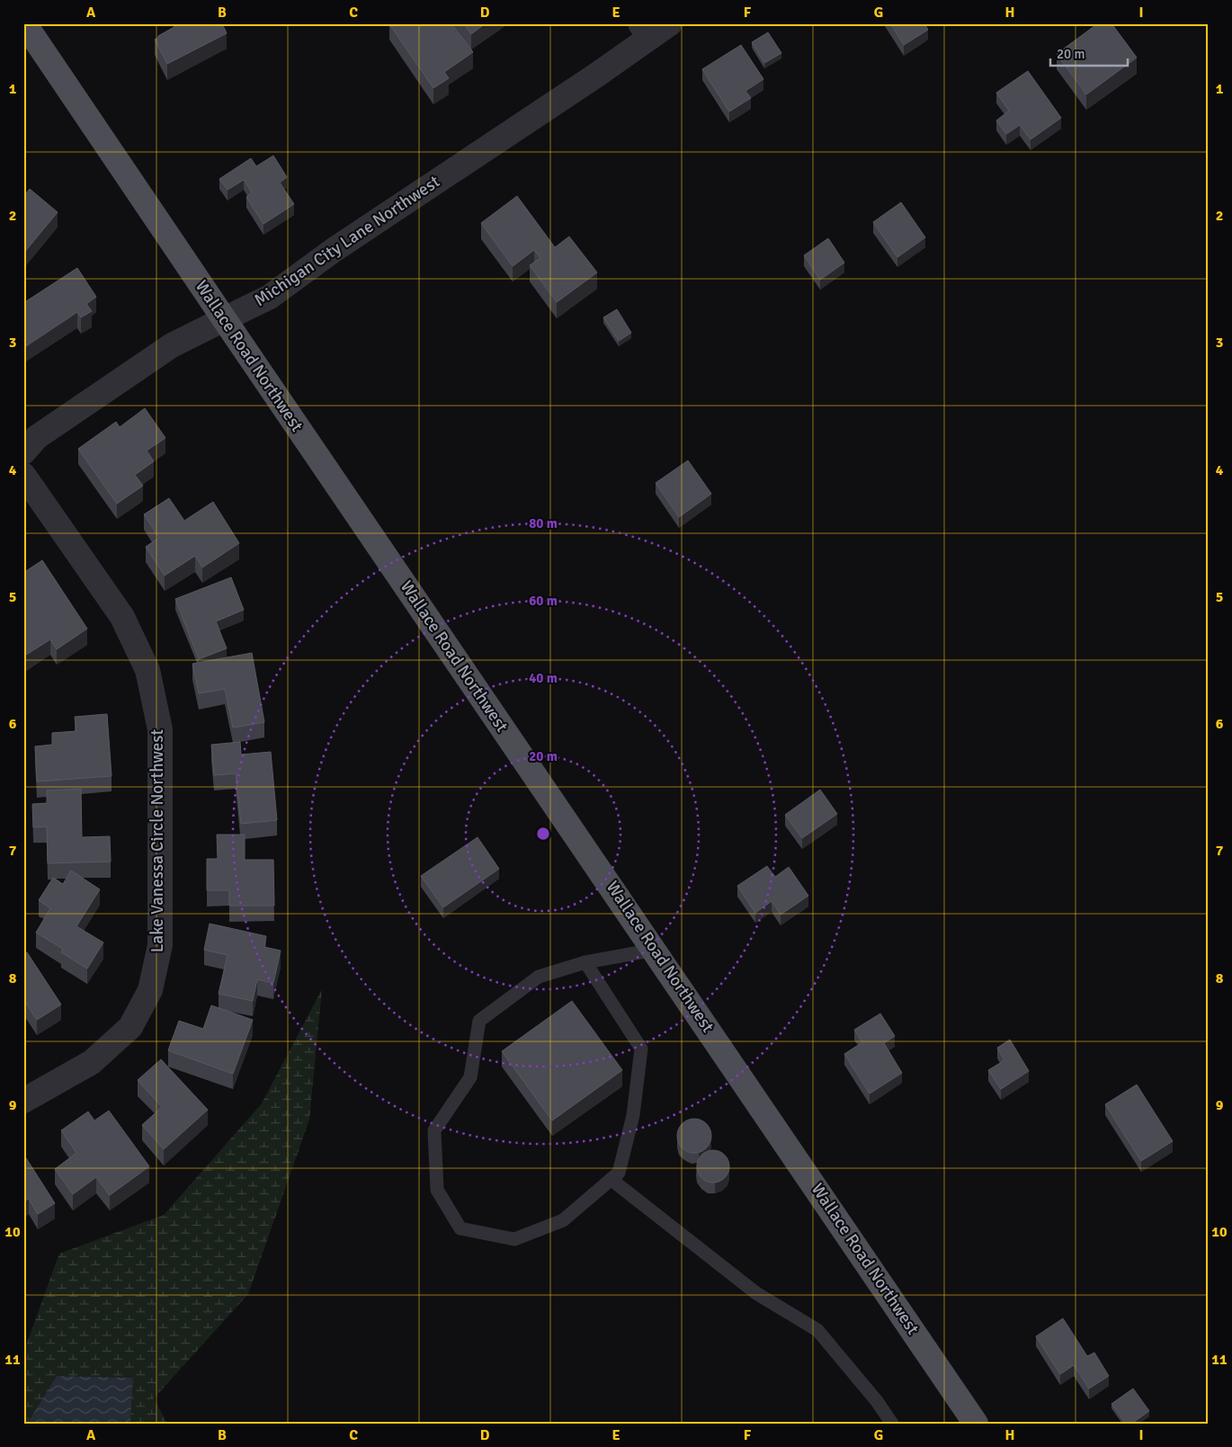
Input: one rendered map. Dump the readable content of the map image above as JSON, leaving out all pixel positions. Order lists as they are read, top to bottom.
{
  "streets": {
    "main road": ["Wallace Road Northwest"],
    "street": ["Michigan City Lane Northwest", "Lake Vanessa Circle Northwest"]
  },
  "crossings": [
    ["Michigan City Lane Northwest", "Wallace Road Northwest"]
  ],
  "scale_bar": "20 m",
  "grid": {
    "columns": [
      "A",
      "B",
      "C",
      "D",
      "E",
      "F",
      "G",
      "H",
      "I"
    ],
    "rows": [
      "1",
      "2",
      "3",
      "4",
      "5",
      "6",
      "7",
      "8",
      "9",
      "10",
      "11"
    ]
  },
  "rings": [
    "80 m",
    "60 m",
    "40 m",
    "20 m"
  ]
}
